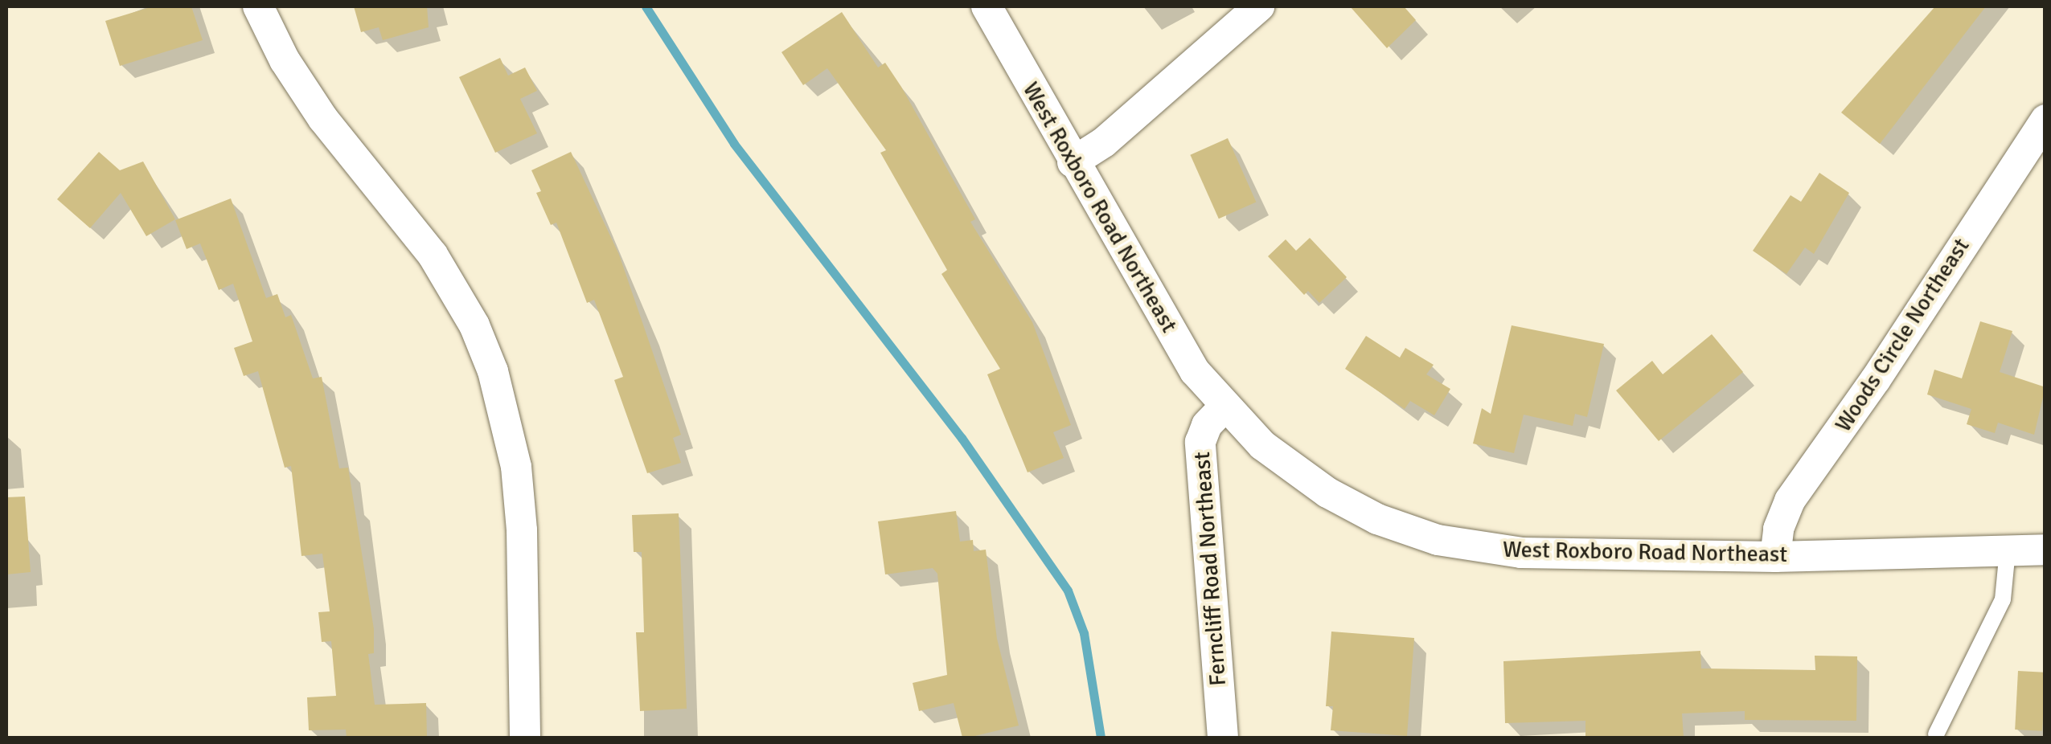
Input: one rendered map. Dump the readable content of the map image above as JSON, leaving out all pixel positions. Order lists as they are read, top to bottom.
{
  "streets": {
    "street": ["West Roxboro Road Northeast", "Woods Circle Northeast", "Ferncliff Road Northeast"]
  },
  "crossings": [
    ["West Roxboro Road Northeast", "Woods Circle Northeast"],
    ["West Roxboro Road Northeast", "Ferncliff Road Northeast"]
  ]
}
